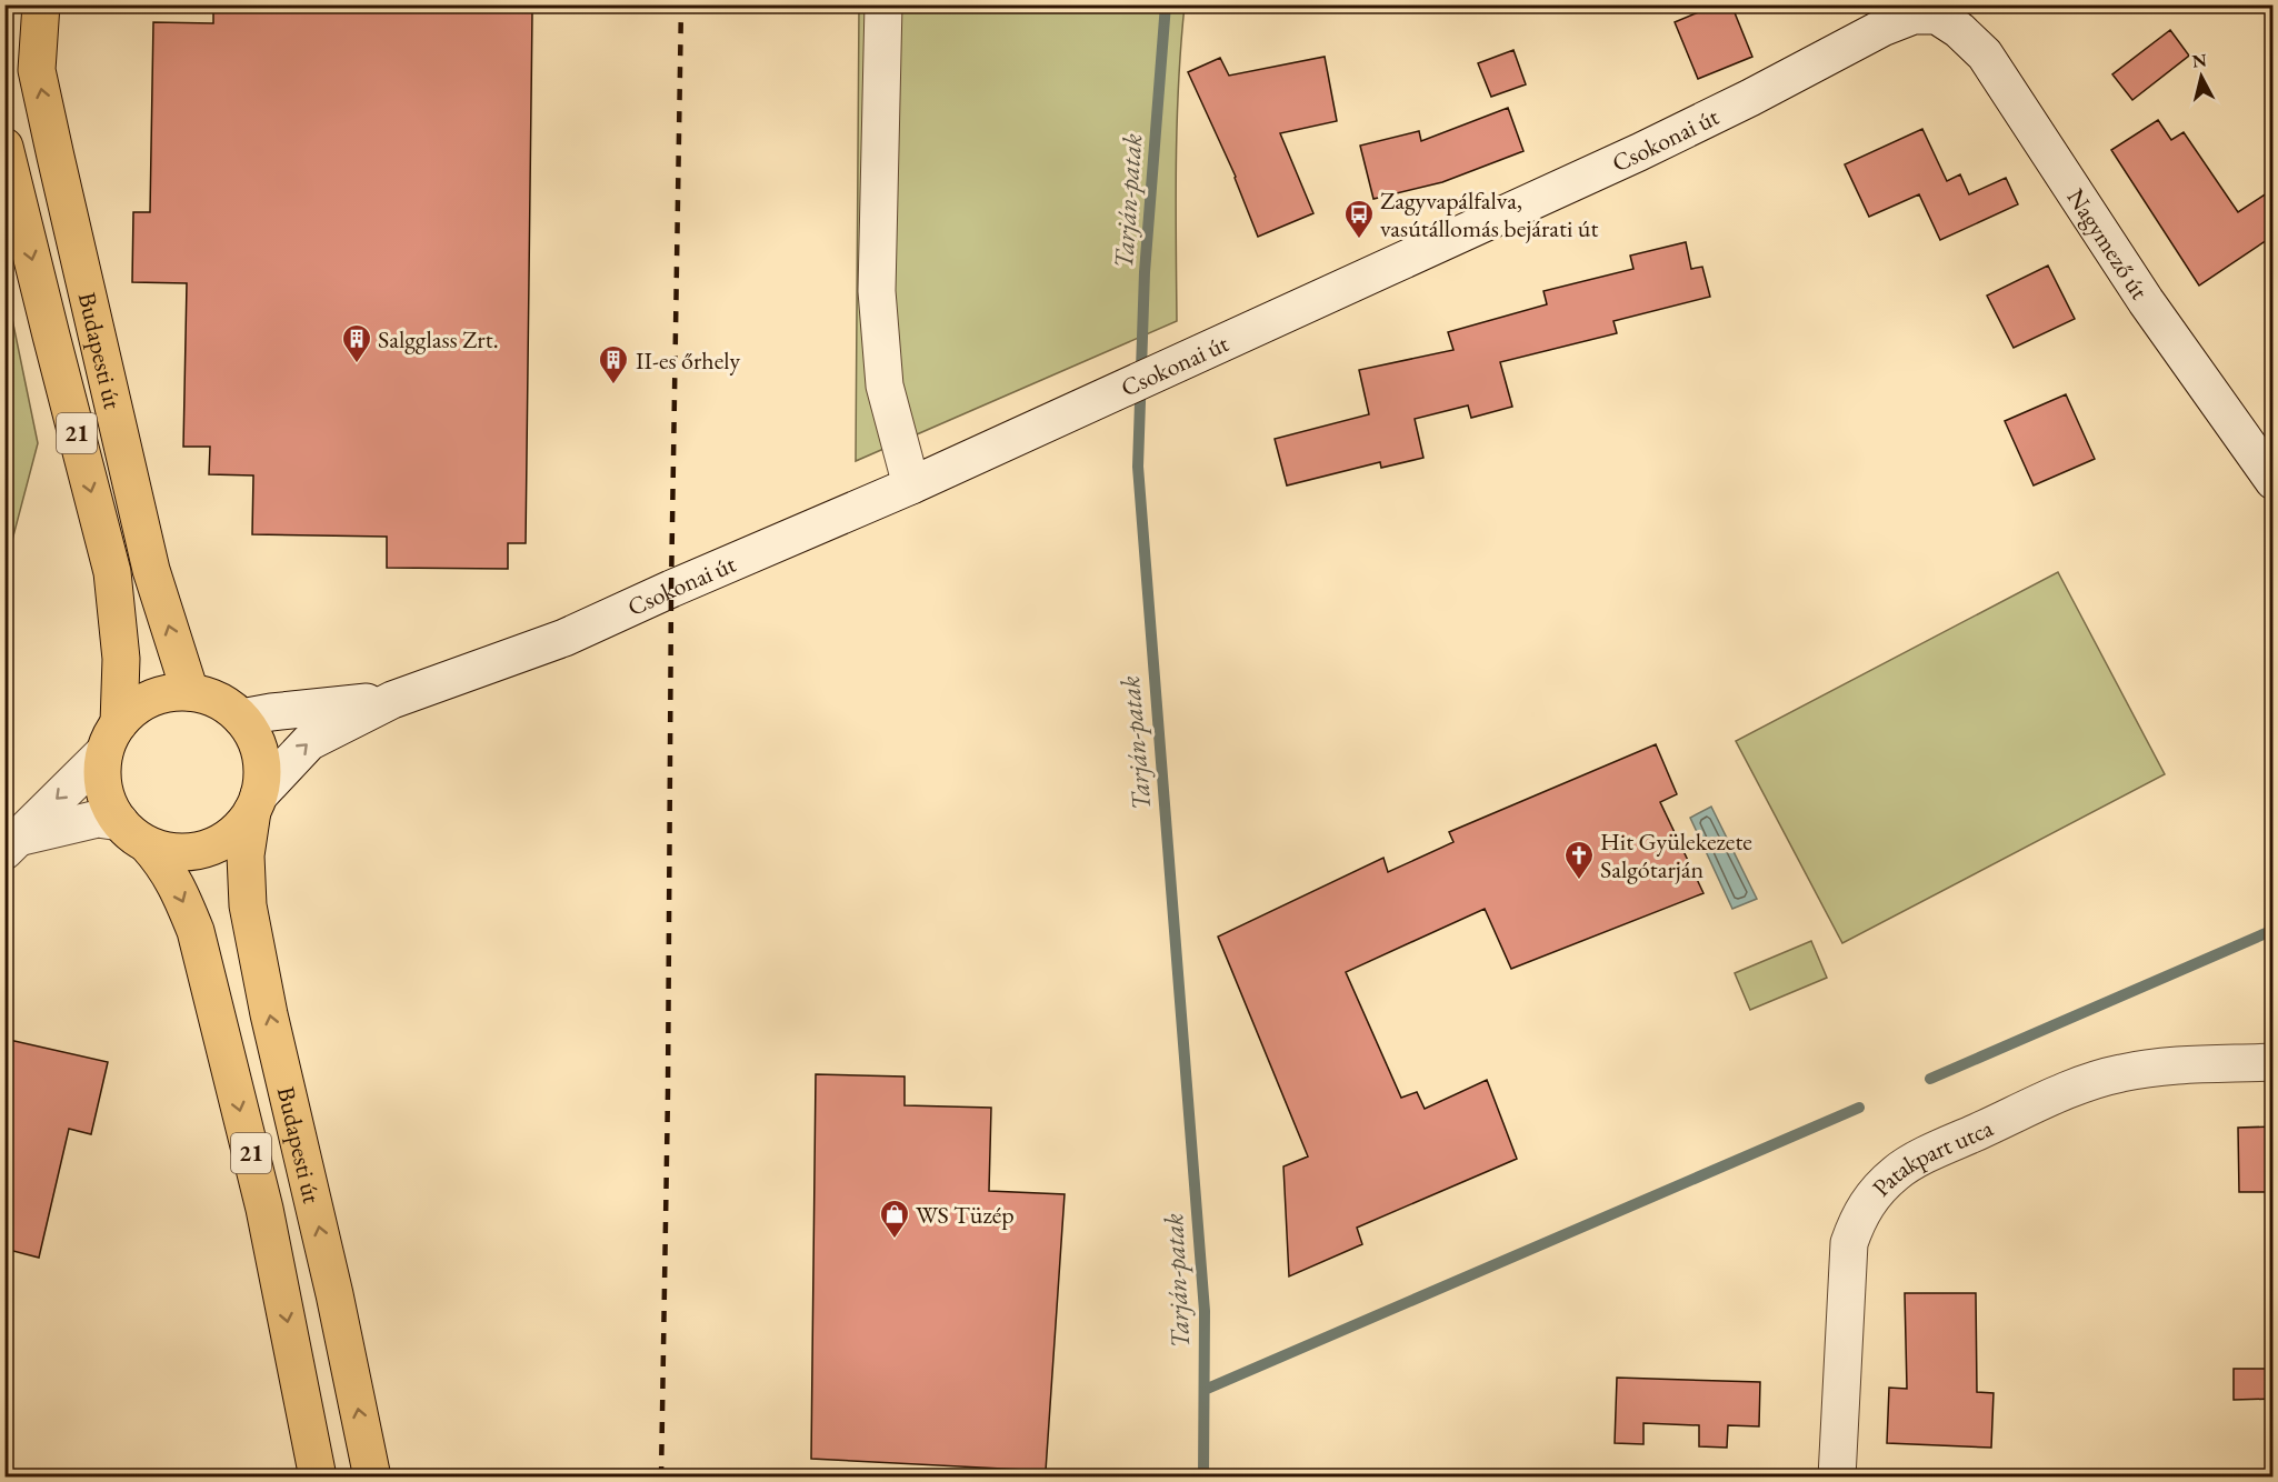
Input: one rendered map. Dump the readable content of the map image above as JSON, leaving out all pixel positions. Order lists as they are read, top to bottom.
{
  "streets": {
    "main road": [
      "Csokonai út",
      "Nagymező út",
      "Budapesti út",
      "21",
      "Patakpart utca"
    ]
  },
  "crossings": [
    ["Csokonai út", "Nagymező út"],
    ["Budapesti út", "21"]
  ],
  "water": ["Tarján-patak"],
  "places": {
    "bus stop": ["Zagyvapálfalva, vasútállomás bejárati út"],
    "building": ["Salgglass Zrt.", "II-es őrhely"],
    "church": ["Hit Gyülekezete Salgótarján"],
    "shop": ["WS Tüzép"]
  },
  "north": "top"
}
